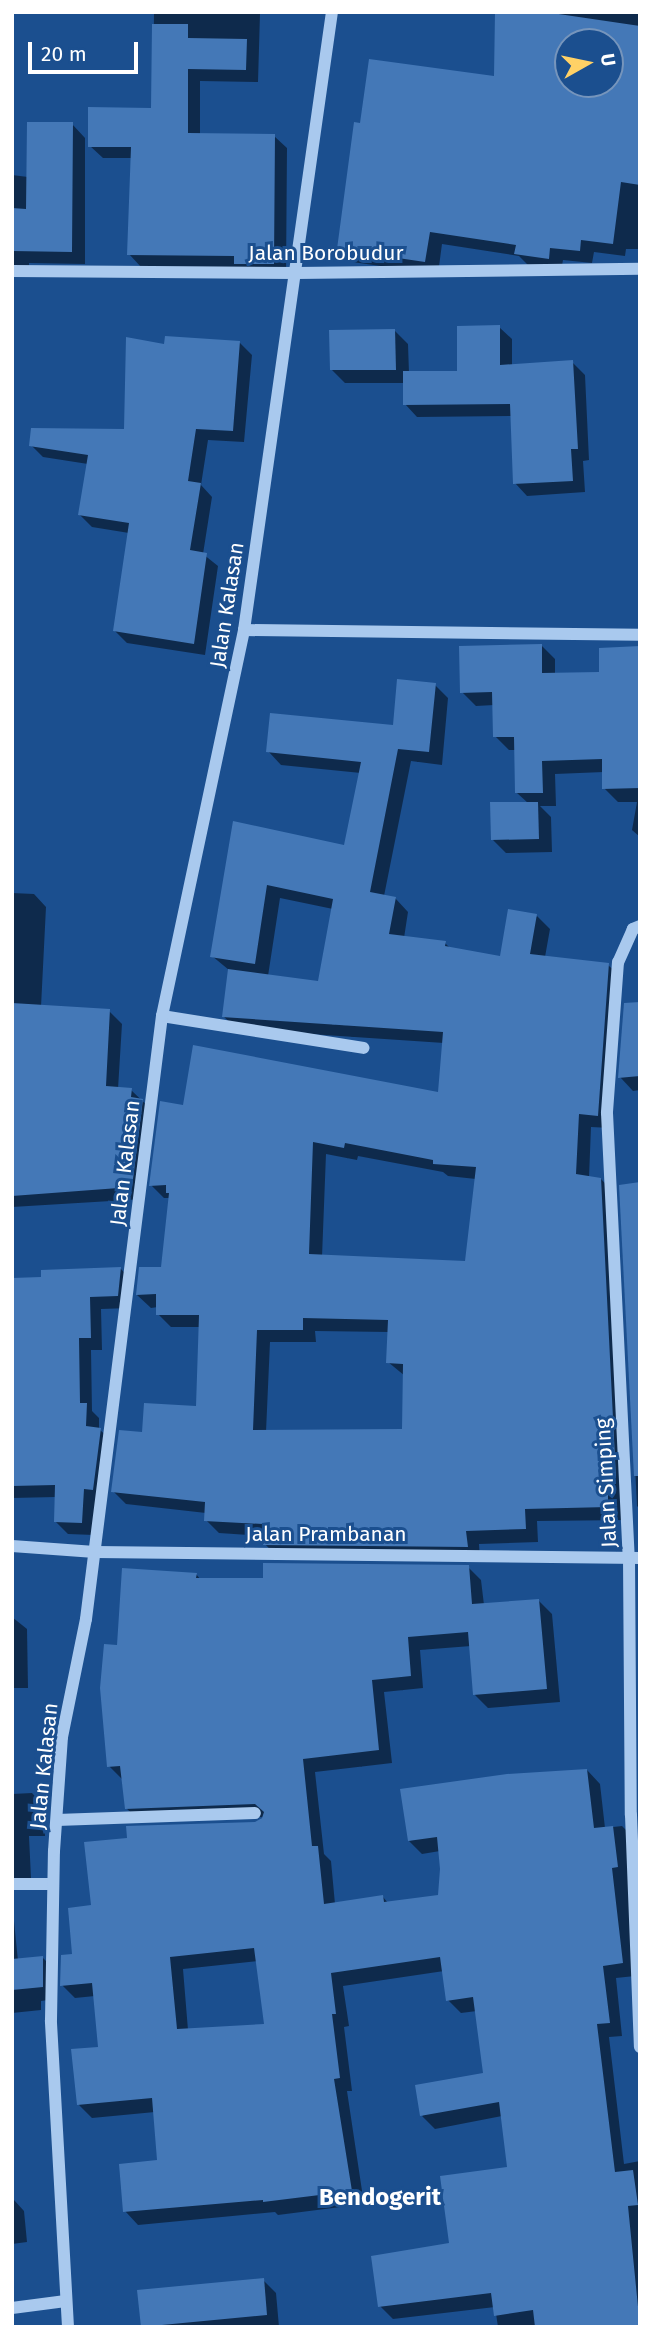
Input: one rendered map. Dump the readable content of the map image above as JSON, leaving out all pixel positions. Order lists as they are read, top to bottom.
{
  "streets": {
    "street": [
      "Jalan Borobudur",
      "Jalan Kalasan",
      "Jalan Simping",
      "Jalan Prambanan"
    ]
  },
  "crossings": [
    ["Jalan Borobudur", "Jalan Kalasan"],
    ["Jalan Kalasan", "Jalan Prambanan"],
    ["Jalan Simping", "Jalan Prambanan"]
  ],
  "districts": ["Bendogerit"],
  "scale_bar": "20 m",
  "north": "right"
}
